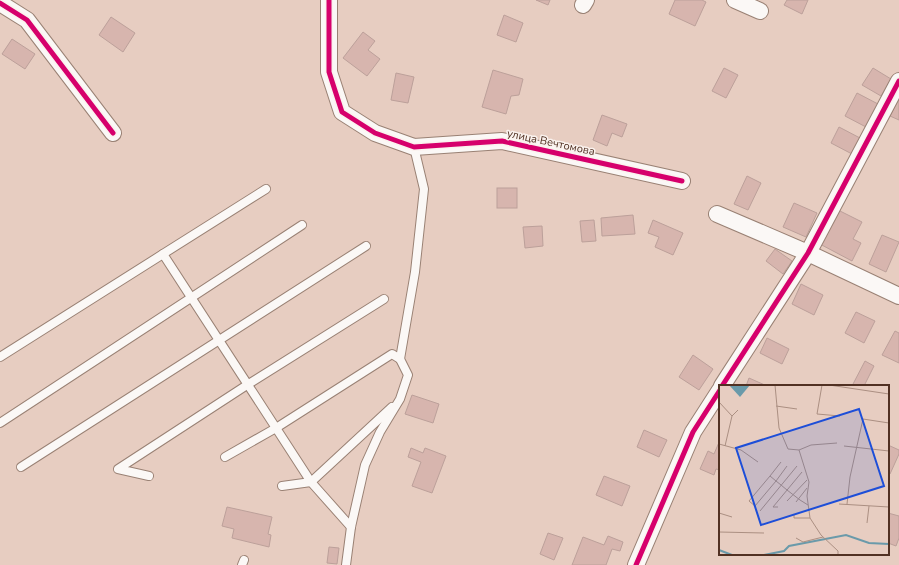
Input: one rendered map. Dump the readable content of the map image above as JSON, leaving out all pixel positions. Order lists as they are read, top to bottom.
{
  "streets": {
    "street": ["улица Вечтомова"]
  }
}
